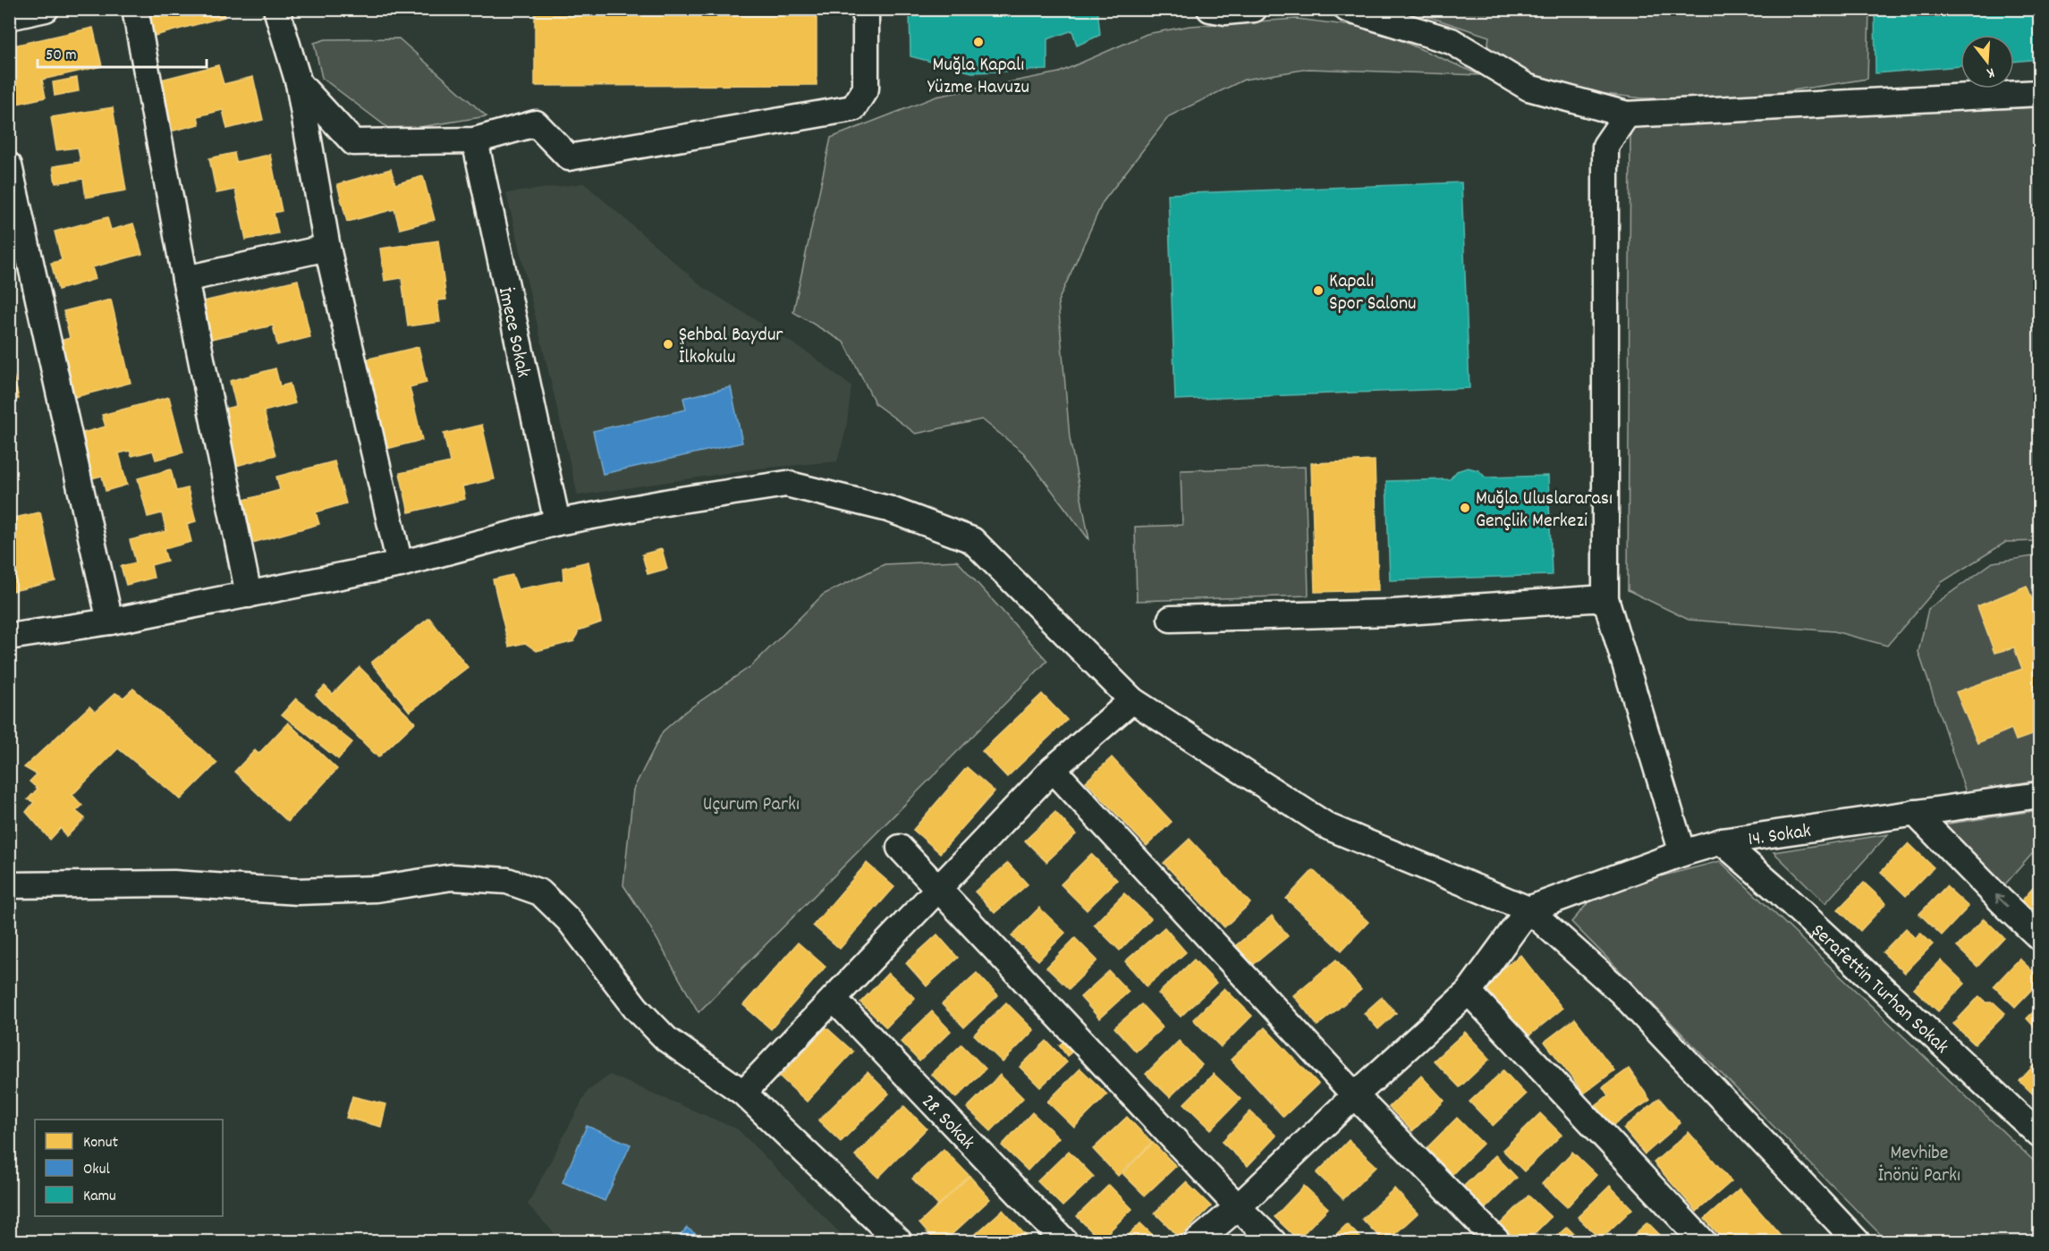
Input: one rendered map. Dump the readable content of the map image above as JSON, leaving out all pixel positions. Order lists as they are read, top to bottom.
{
  "streets": {
    "street": [
      "İmece Sokak",
      "14. Sokak",
      "Şerafettin Turhan Sokak",
      "28. Sokak"
    ]
  },
  "crossings": [
    ["14. Sokak", "Şerafettin Turhan Sokak"]
  ],
  "parks": ["Uçurum Parkı", "Mevhibe İnönü Parkı"],
  "places": [
    "Muğla Kapalı Yüzme Havuzu",
    "Kapalı Spor Salonu",
    "Şehbal Baydur İlkokulu",
    "Muğla Uluslararası Gençlik Merkezi"
  ],
  "legend": ["Konut", "Okul", "Kamu"],
  "scale_bar": "50 m",
  "north": "bottom"
}
